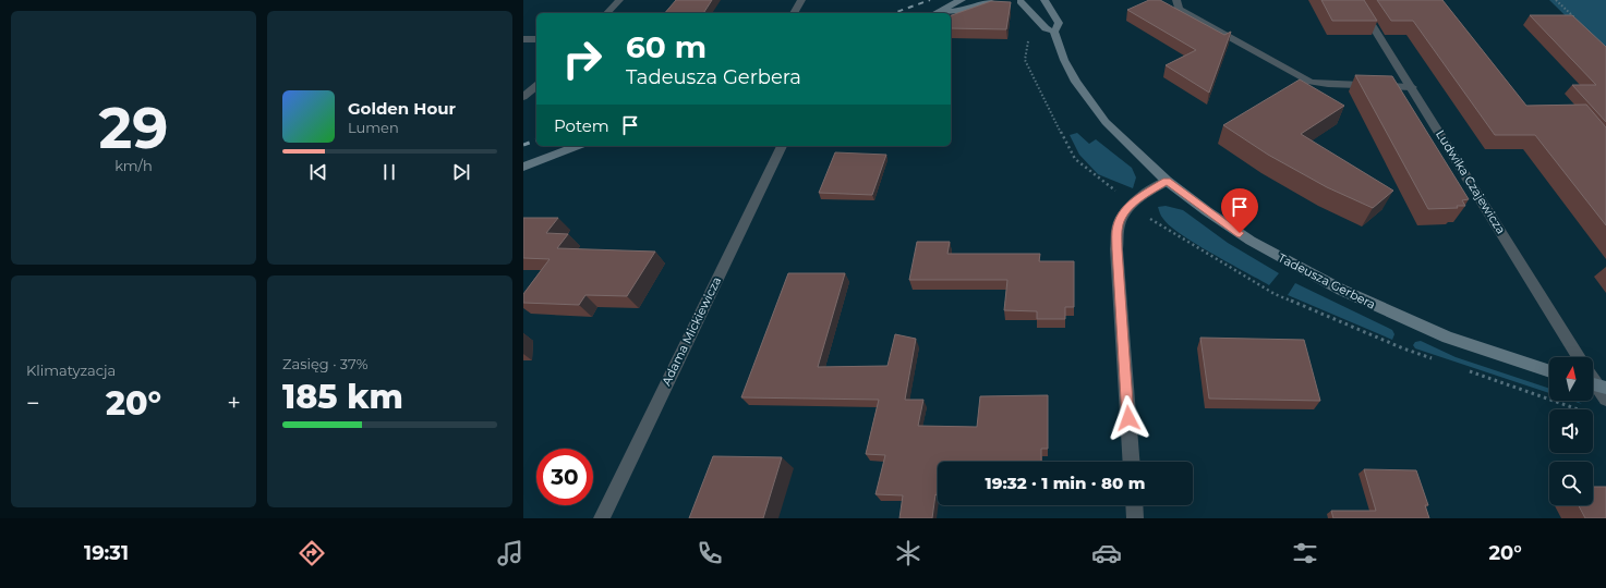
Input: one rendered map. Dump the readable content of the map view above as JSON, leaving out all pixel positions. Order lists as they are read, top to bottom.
{
  "streets": {
    "street": ["Ludwika Czajewicza", "Tadeusza Gerbera", "Adama Mickiewicza"]
  },
  "north": "top",
  "page": {
    "tile": [
      ["29", "km/h"],
      "Klimatyzacja",
      ["Zasięg · 37%", "185 km"]
    ],
    "turn": ["60 m", "Tadeusza Gerbera"],
    "song": ["Golden Hour", "Lumen"],
    "then": "Potem",
    "heat": ["−", "20°", "+"],
    "limit": "30",
    "trip": "19:32 · 1 min · 80 m",
    "tabs": ["19:31", "20°"]
  }
}
